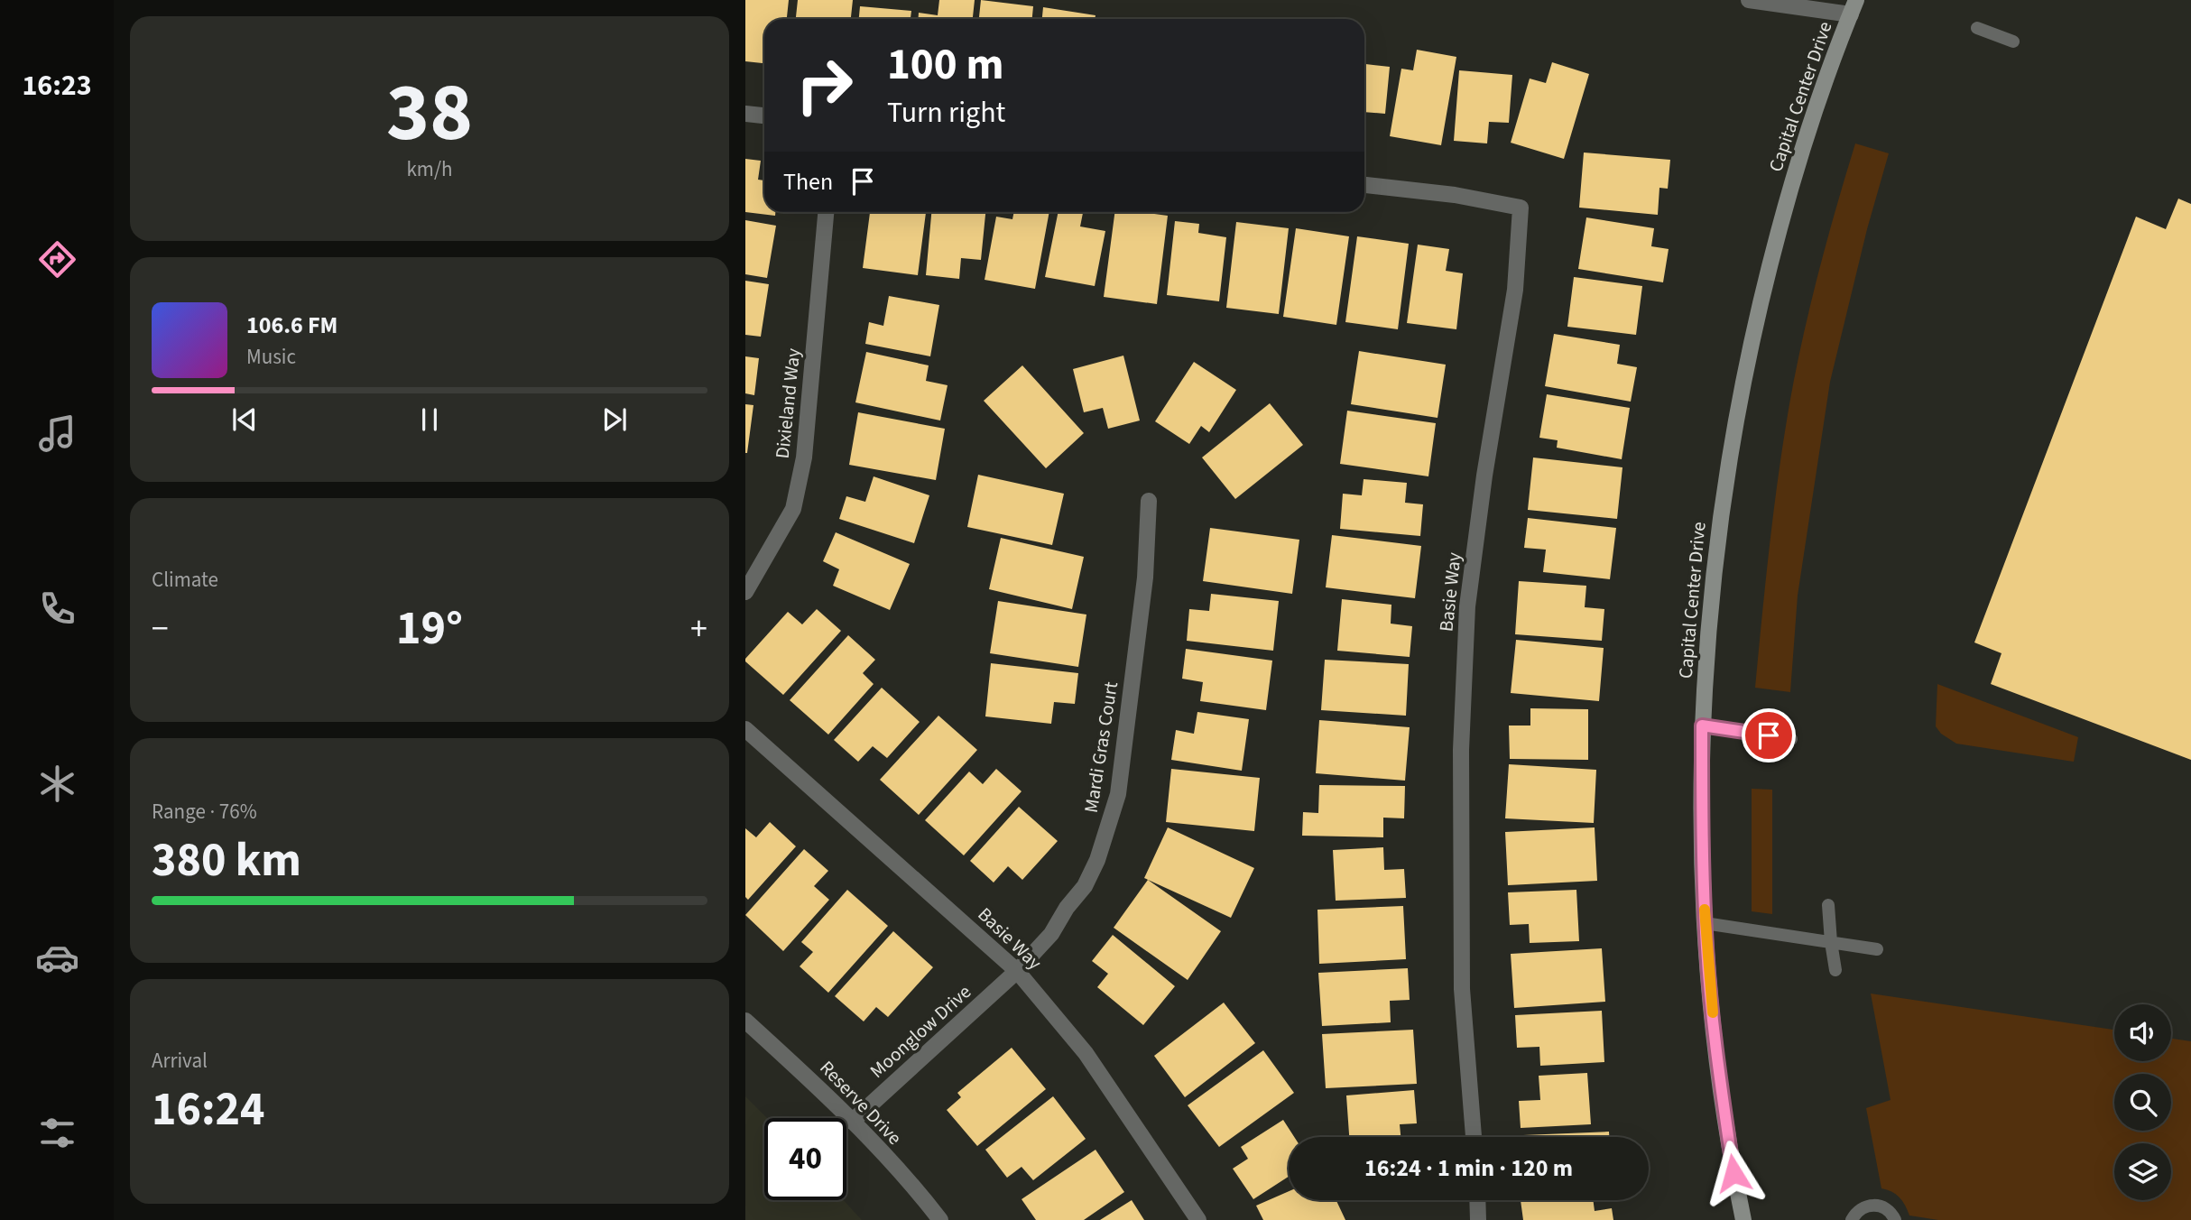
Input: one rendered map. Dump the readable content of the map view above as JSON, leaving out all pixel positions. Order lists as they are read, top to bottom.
{
  "streets": {
    "street": [
      "Capital Center Drive",
      "Dixieland Way",
      "Basie Way",
      "Mardi Gras Court",
      "Moonglow Drive",
      "Reserve Drive"
    ]
  },
  "crossings": [
    ["Basie Way", "Mardi Gras Court"],
    ["Basie Way", "Moonglow Drive"],
    ["Mardi Gras Court", "Moonglow Drive"],
    ["Moonglow Drive", "Reserve Drive"]
  ],
  "page": {
    "tabs": "16:23",
    "tile": [
      ["38", "km/h"],
      "Climate",
      ["Range · 76%", "380 km"],
      ["Arrival", "16:24"]
    ],
    "turn": ["100 m", "Turn right"],
    "then": "Then",
    "song": ["106.6 FM", "Music"],
    "heat": ["−", "19°", "+"],
    "limit": "40",
    "trip": "16:24 · 1 min · 120 m"
  }
}
